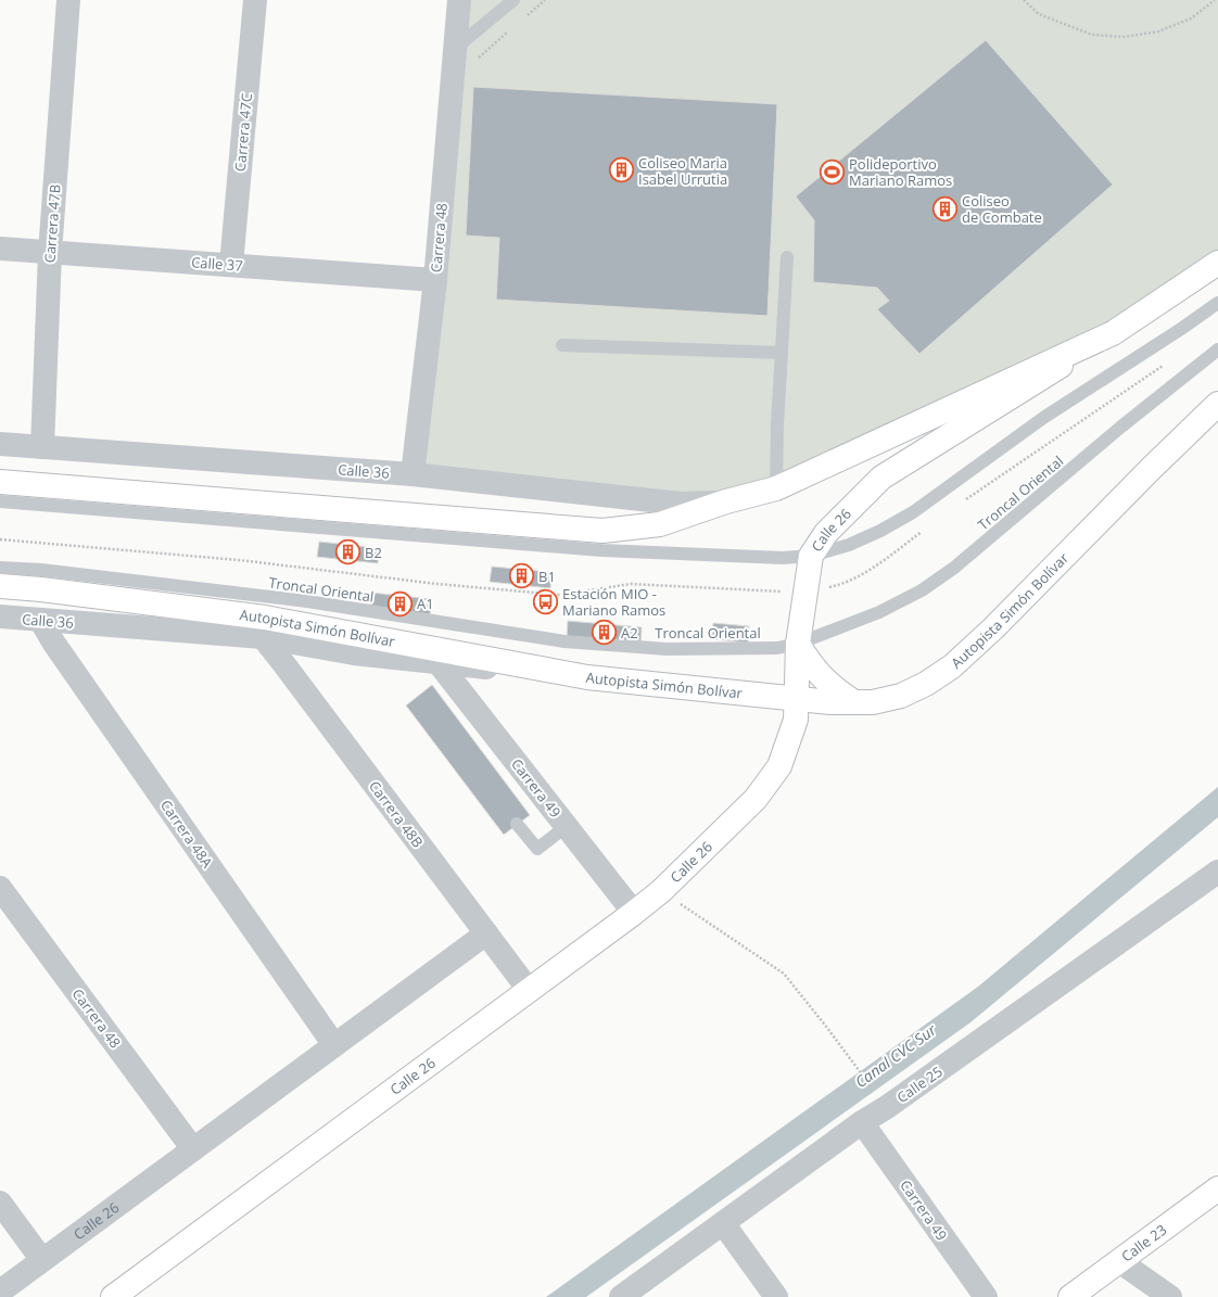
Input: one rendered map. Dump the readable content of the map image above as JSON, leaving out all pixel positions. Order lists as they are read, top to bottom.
{
  "streets": {
    "main road": ["Calle 26", "Autopista Simón Bolívar", "Calle 23"],
    "street": [
      "Carrera 47C",
      "Carrera 47B",
      "Carrera 48",
      "Calle 37",
      "Calle 36",
      "Carrera 49",
      "Carrera 48B",
      "Carrera 48A",
      "Calle 25"
    ],
    "lane": ["Troncal Oriental"]
  },
  "crossings": [
    ["Carrera 47C", "Calle 37"],
    ["Carrera 47B", "Calle 37"],
    ["Carrera 47B", "Calle 36"],
    ["Carrera 48", "Calle 37"],
    ["Carrera 48", "Calle 36"],
    ["Carrera 48", "Calle 26"],
    ["Calle 36", "Autopista Simón Bolívar"],
    ["Calle 36", "Carrera 49"],
    ["Calle 36", "Carrera 48B"],
    ["Calle 36", "Carrera 48A"],
    ["Troncal Oriental", "Calle 26"],
    ["Calle 26", "Autopista Simón Bolívar"],
    ["Calle 26", "Carrera 49"],
    ["Calle 26", "Carrera 48B"],
    ["Calle 26", "Carrera 48A"],
    ["Carrera 49", "Calle 25"]
  ],
  "water": ["Canal CVC Sur"],
  "places": {
    "building": [
      "Coliseo Maria Isabel Urrutia",
      "Coliseo de Combate",
      "B2",
      "B1",
      "A1",
      "A2"
    ],
    "sports": ["Polideportivo Mariano Ramos"],
    "bus stop": ["Estación MIO - Mariano Ramos"]
  }
}
